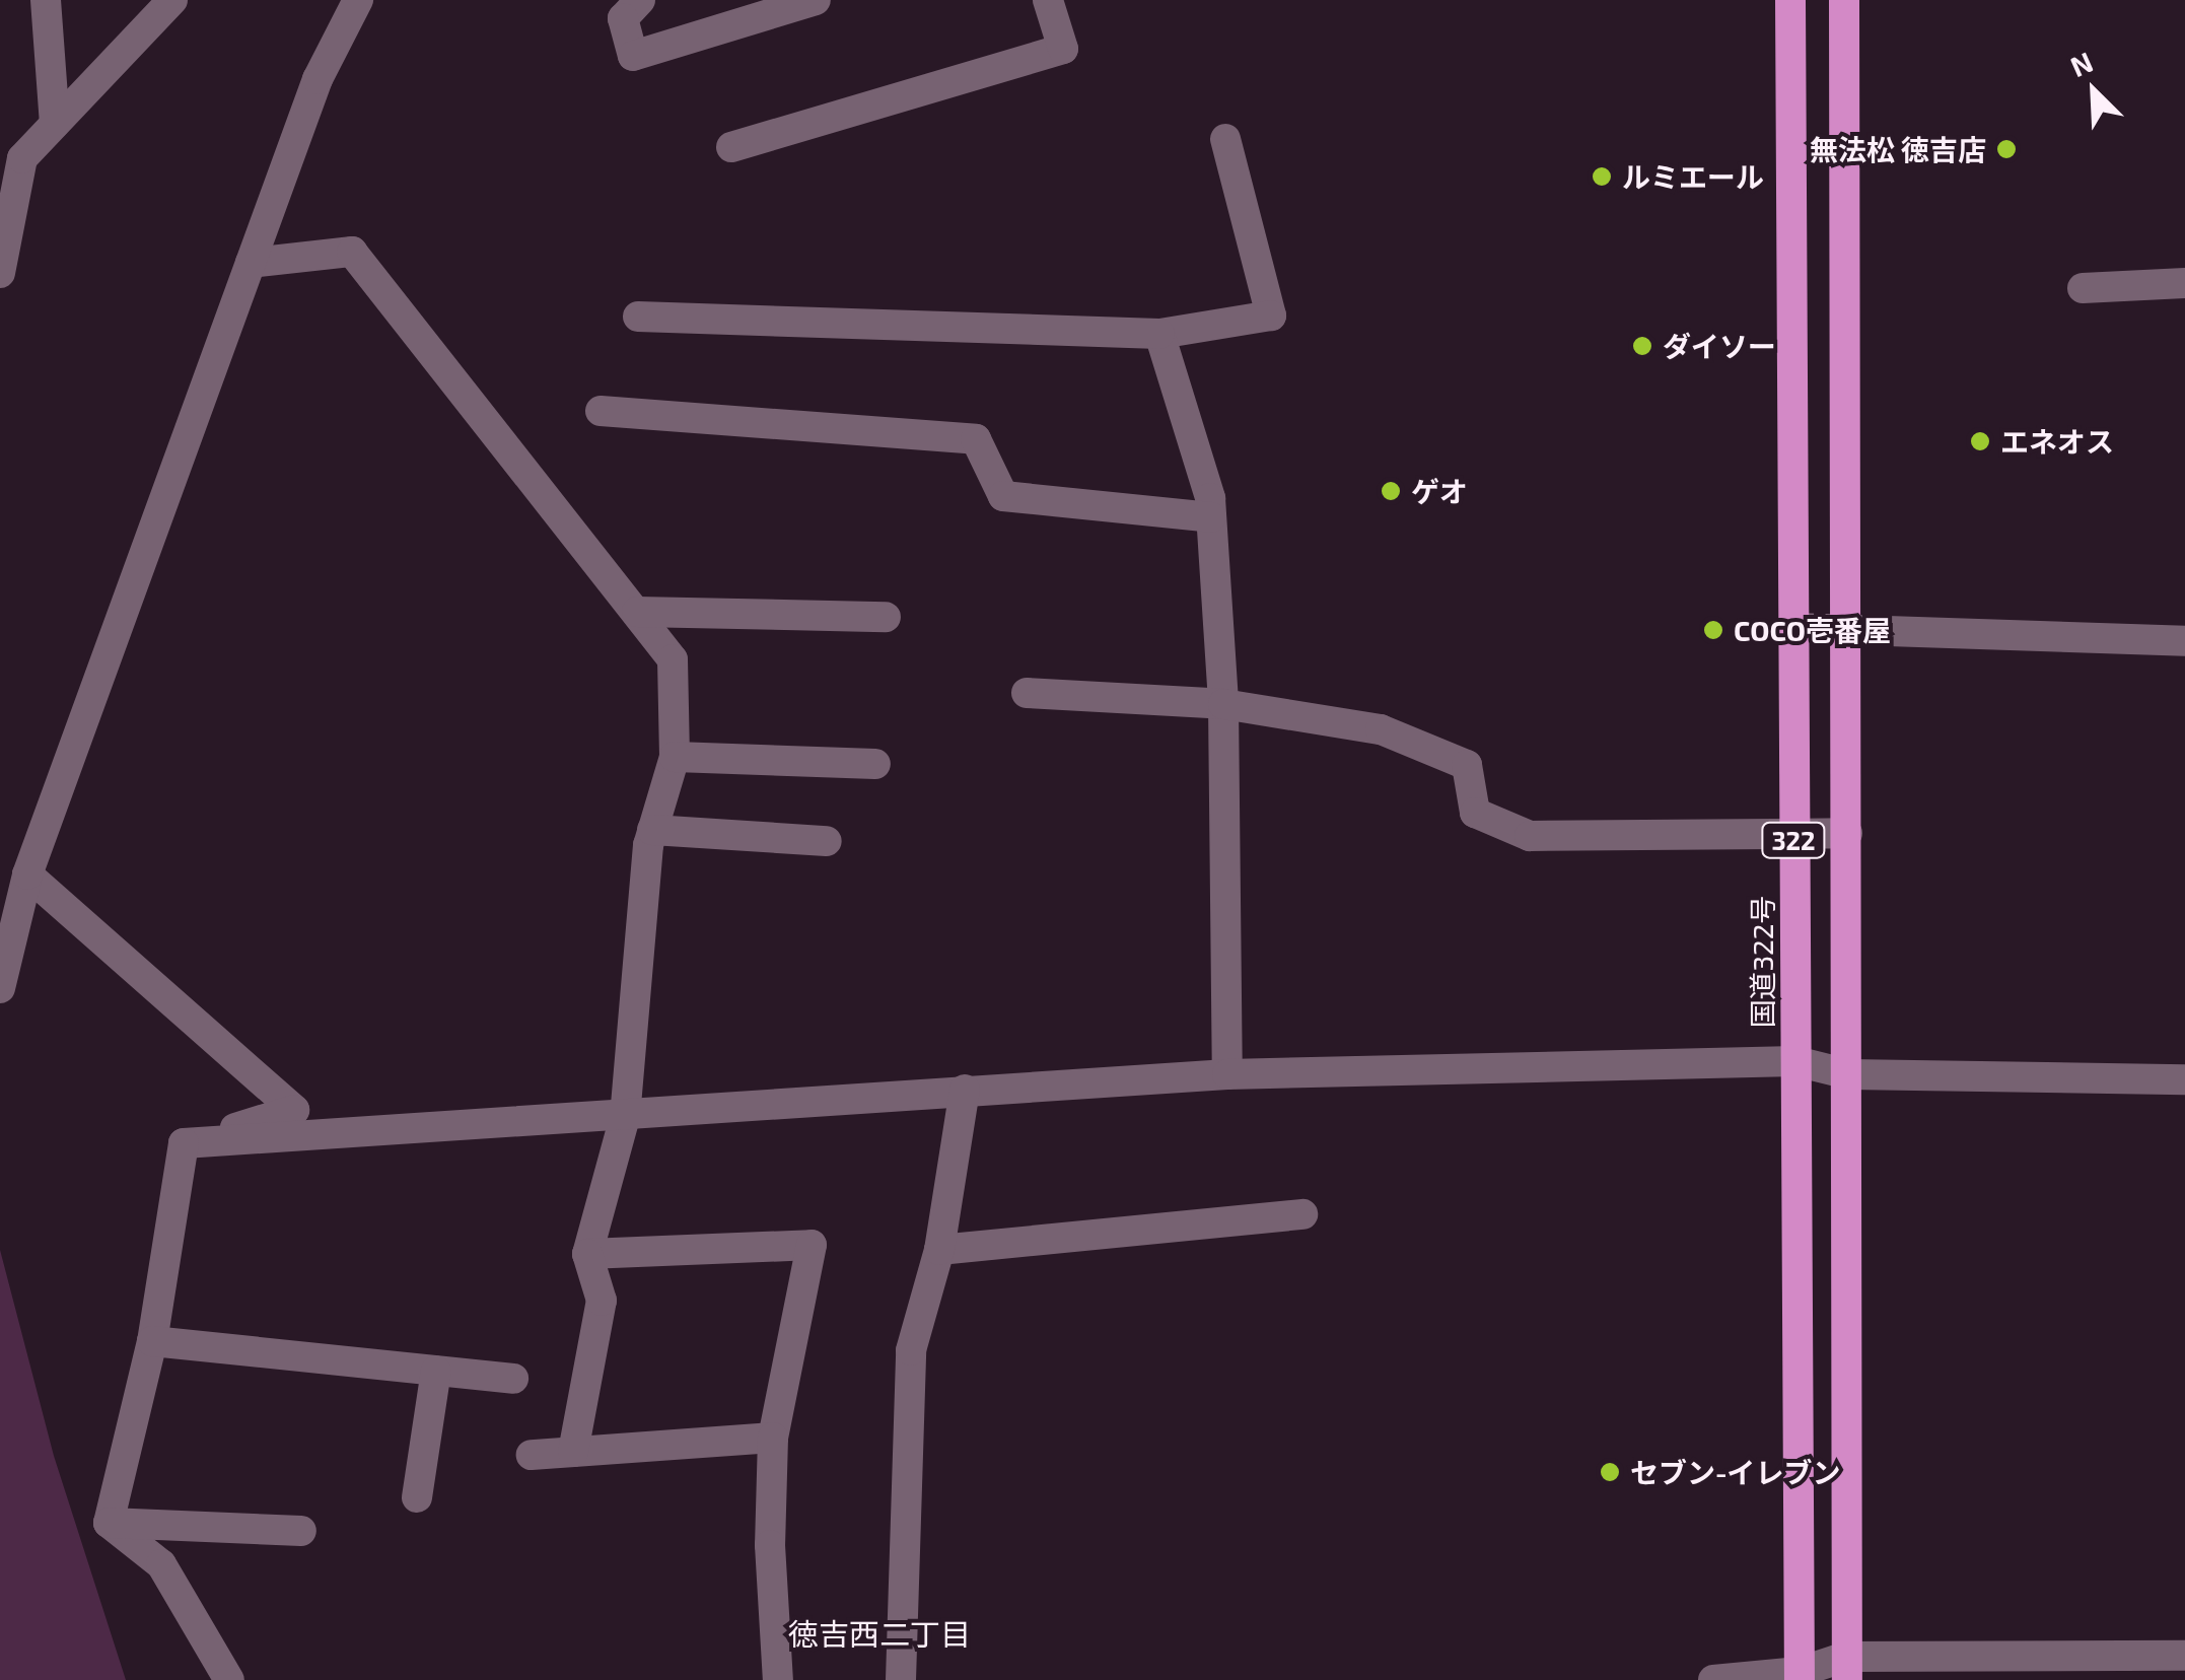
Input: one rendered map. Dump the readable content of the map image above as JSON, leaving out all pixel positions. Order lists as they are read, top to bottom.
{
  "streets": {
    "highway": ["322", "国道322号"]
  },
  "districts": ["徳吉西二丁目"],
  "places": [
    "無法松 徳吉店",
    "ルミエール",
    "ダイソー",
    "エネオス",
    "ゲオ",
    "COCO壱番屋",
    "セブン-イレブン"
  ],
  "north": "top left"
}
